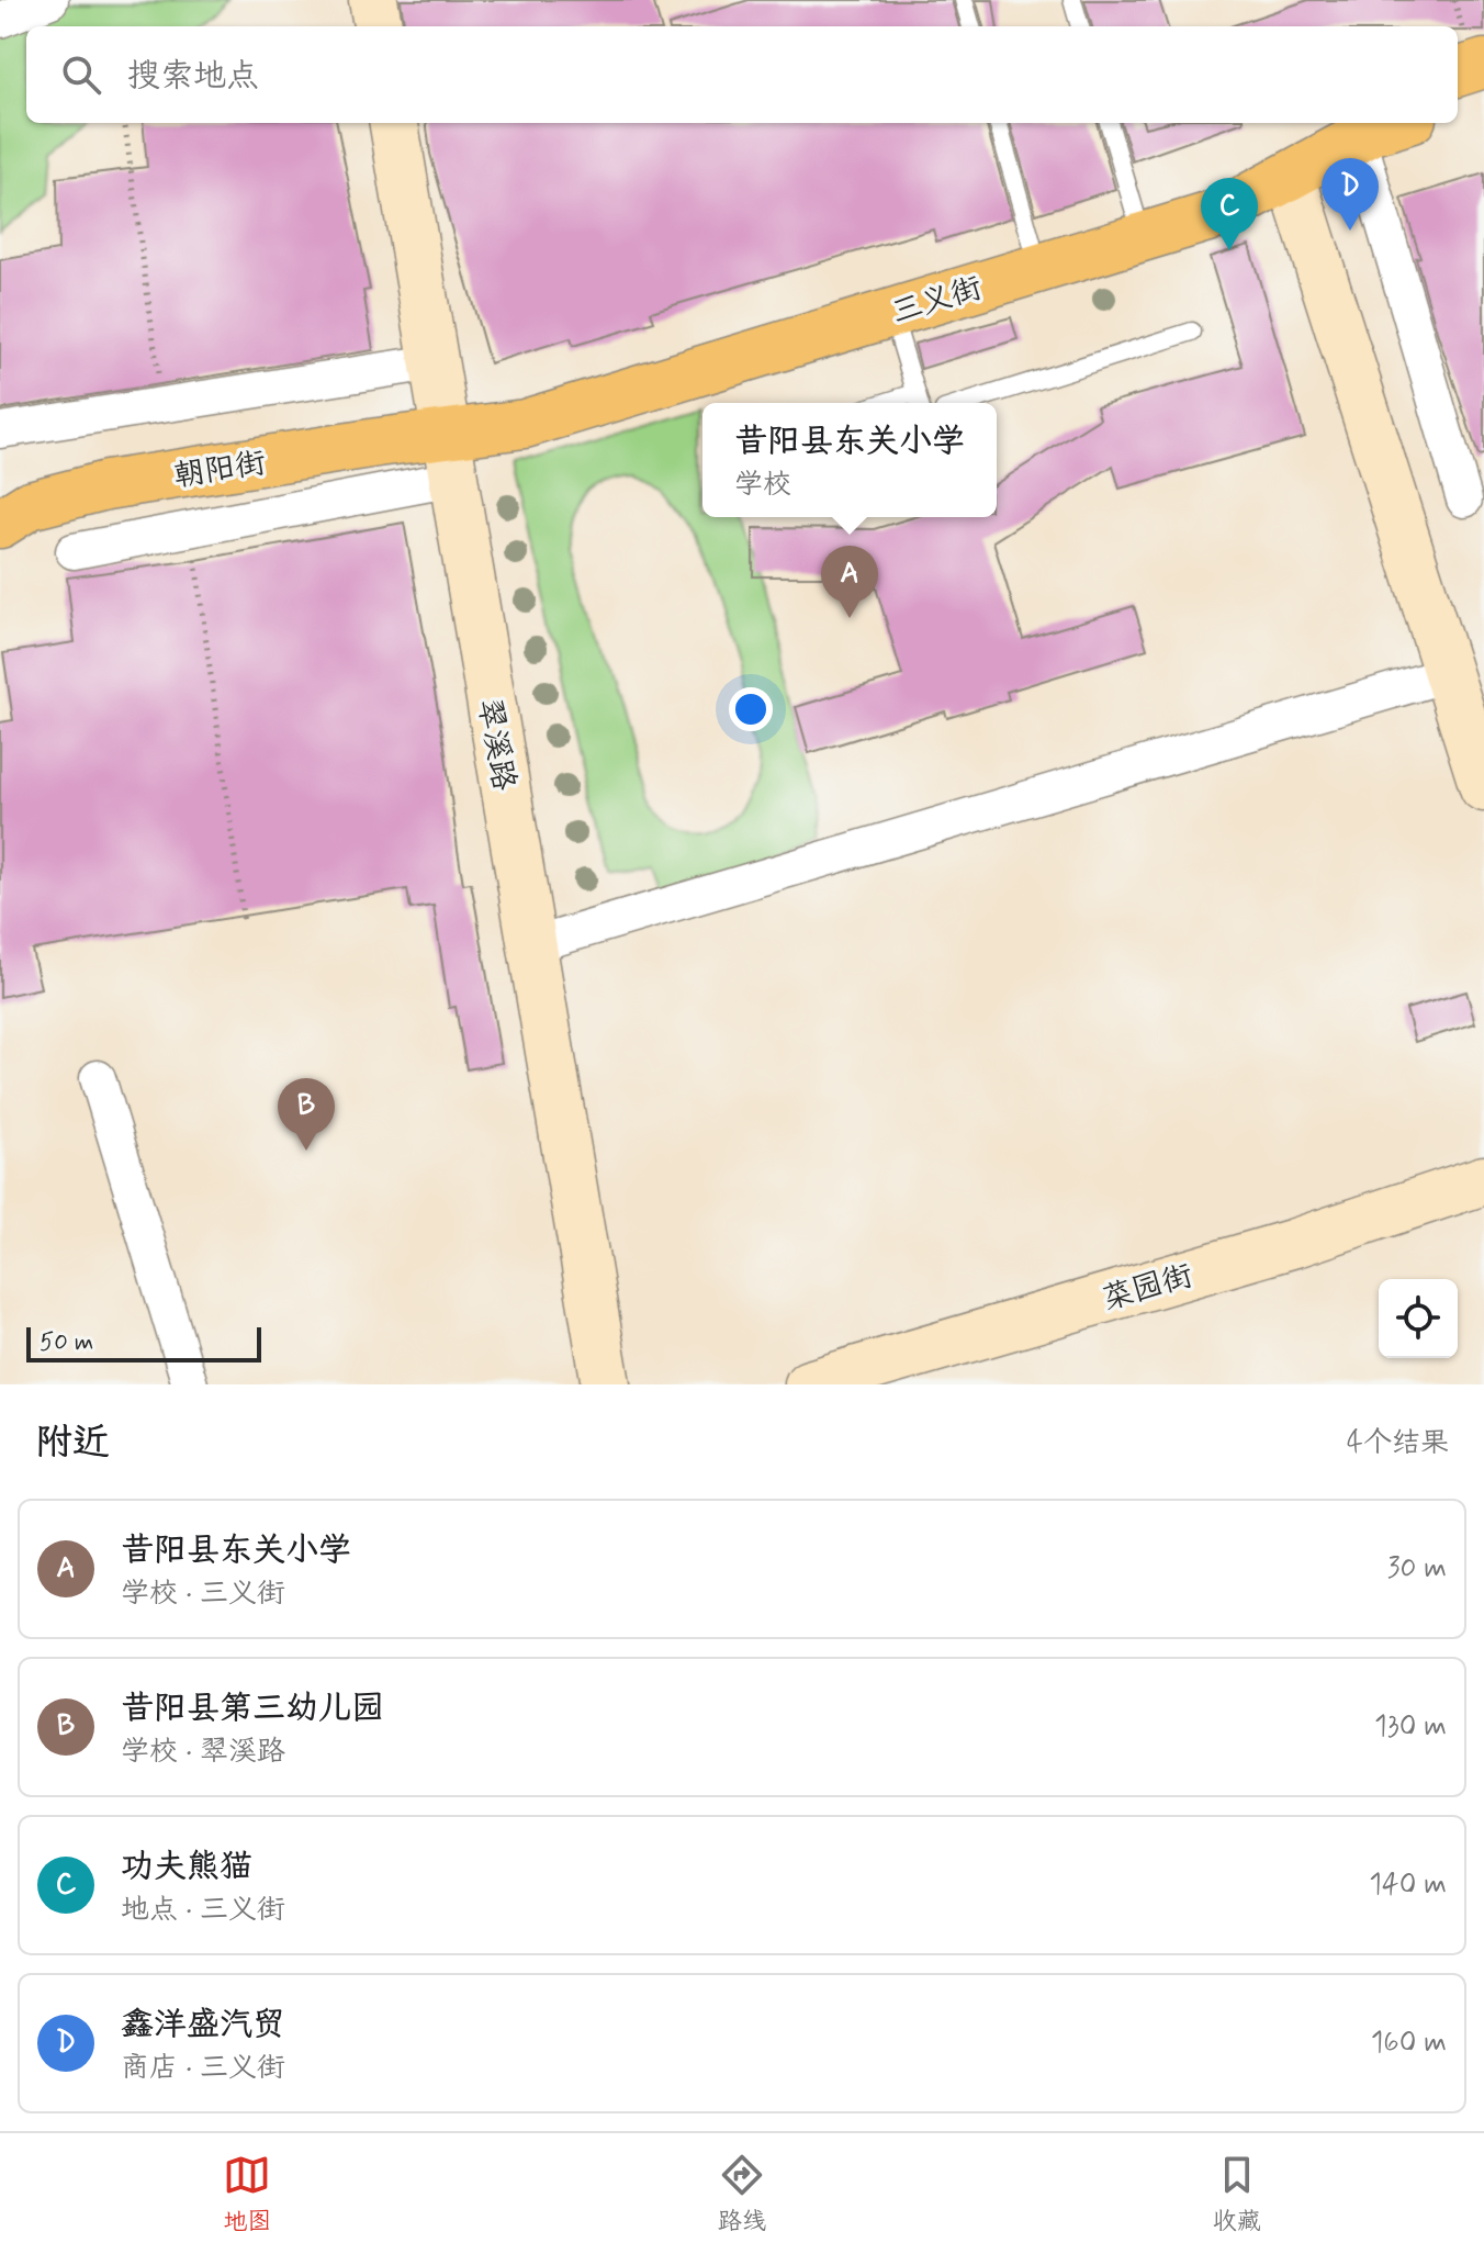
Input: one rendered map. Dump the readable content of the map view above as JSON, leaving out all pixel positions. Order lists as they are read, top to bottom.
{
  "streets": {
    "main road": ["三义街", "朝阳街"],
    "street": ["翠溪路", "菜园街"]
  },
  "crossings": [
    ["三义街", "朝阳街"],
    ["三义街", "翠溪路"],
    ["朝阳街", "翠溪路"]
  ],
  "scale_bar": "50 m",
  "page": {
    "search": "搜索地点",
    "pins": [
      "D",
      "C",
      "A",
      "B"
    ],
    "popup": ["昔阳县东关小学", "学校"],
    "scale": "50 m",
    "heading": ["附近", "4个结果"],
    "list": [
      {
        "mark": "A",
        "name": "昔阳县东关小学",
        "note": "学校 · 三义街",
        "value": "30 m"
      },
      {
        "mark": "B",
        "name": "昔阳县第三幼儿园",
        "note": "学校 · 翠溪路",
        "value": "130 m"
      },
      {
        "mark": "C",
        "name": "功夫熊猫",
        "note": "地点 · 三义街",
        "value": "140 m"
      },
      {
        "mark": "D",
        "name": "鑫洋盛汽贸",
        "note": "商店 · 三义街",
        "value": "160 m"
      }
    ],
    "nav": ["地图", "路线", "收藏"]
  }
}
